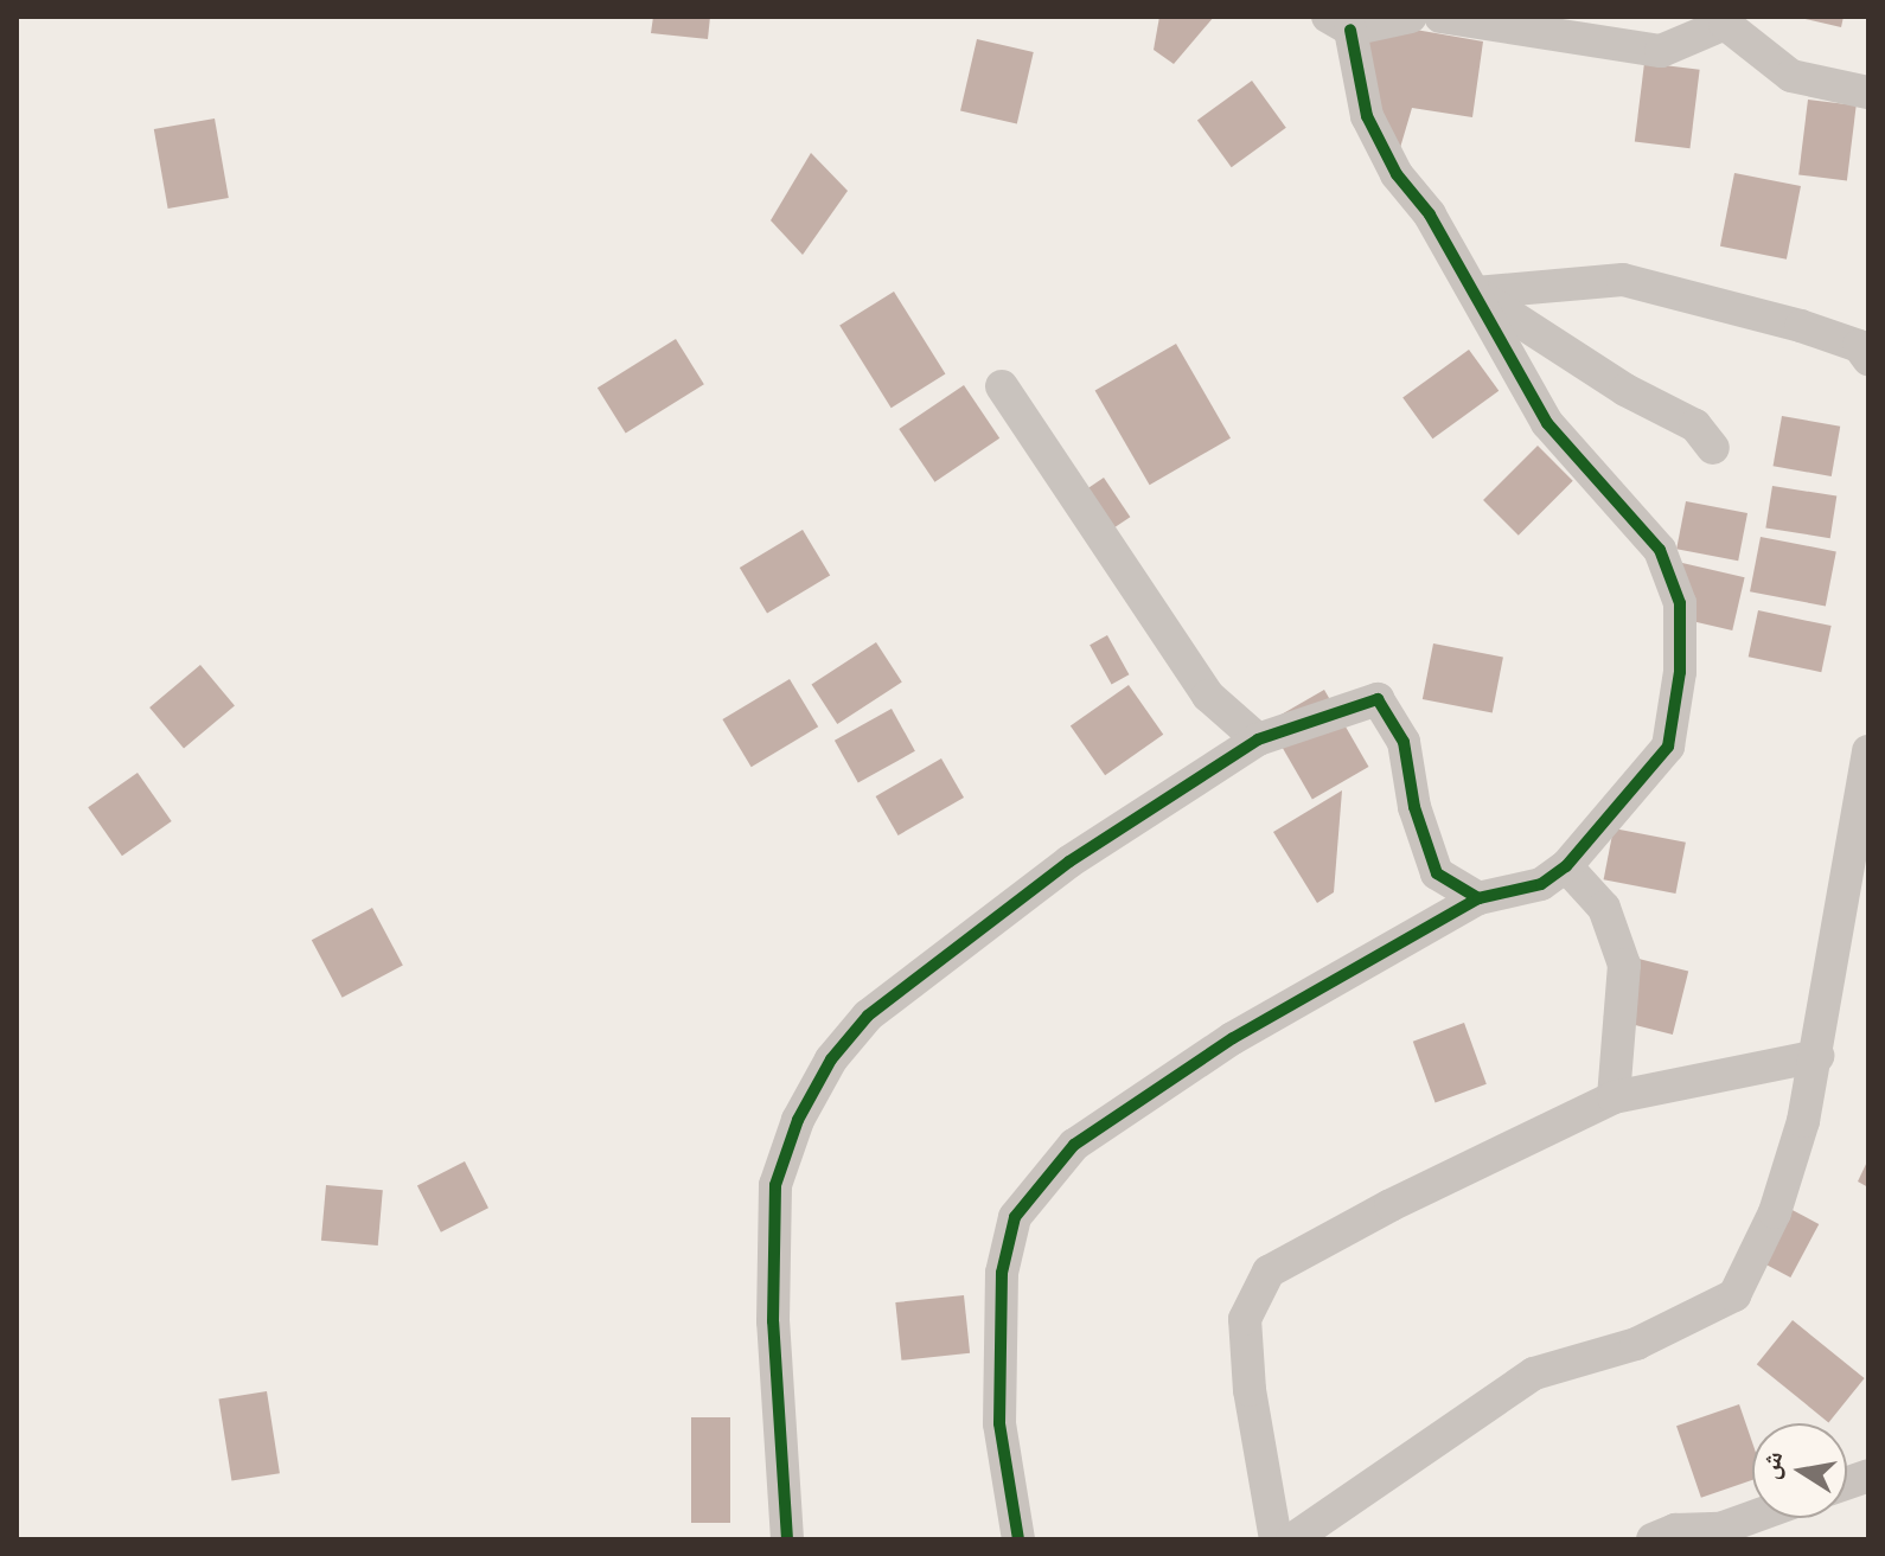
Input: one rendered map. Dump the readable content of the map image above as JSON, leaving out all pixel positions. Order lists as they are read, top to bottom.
{
  "north": "left"
}
